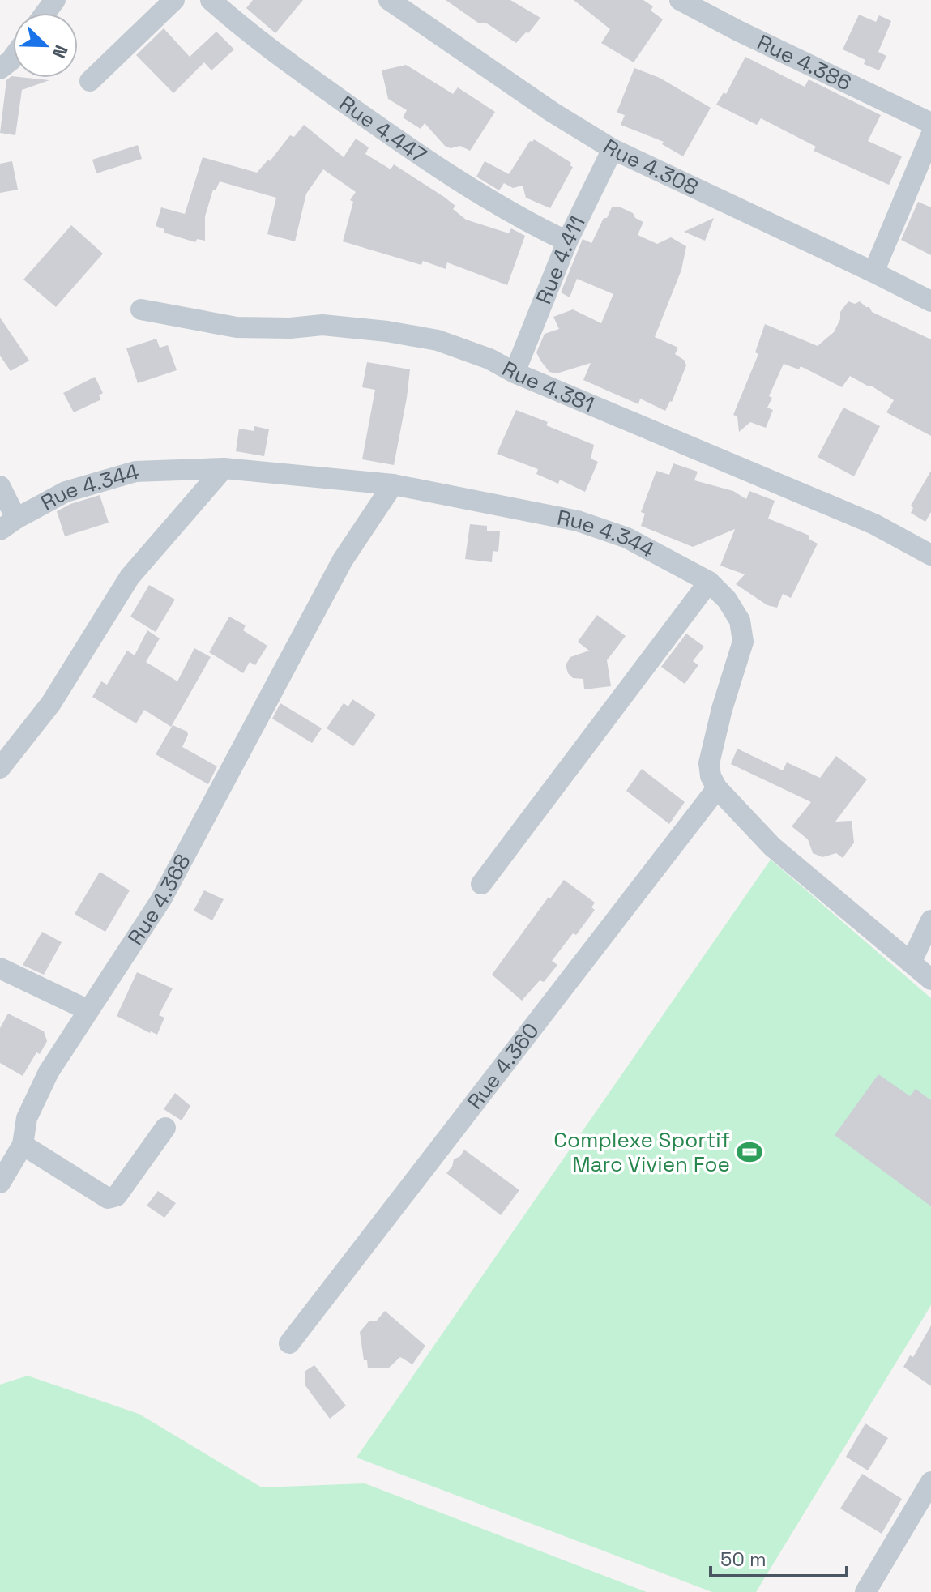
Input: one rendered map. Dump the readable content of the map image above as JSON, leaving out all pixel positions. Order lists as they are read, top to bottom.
{
  "streets": {
    "street": [
      "Rue 4.386",
      "Rue 4.447",
      "Rue 4.308",
      "Rue 4.411",
      "Rue 4.381",
      "Rue 4.344",
      "Rue 4.368",
      "Rue 4.360"
    ]
  },
  "crossings": [
    ["Rue 4.447", "Rue 4.411"],
    ["Rue 4.308", "Rue 4.411"],
    ["Rue 4.411", "Rue 4.381"],
    ["Rue 4.344", "Rue 4.368"],
    ["Rue 4.344", "Rue 4.360"]
  ],
  "places": {
    "sports": ["Complexe Sportif Marc Vivien Foe"]
  },
  "scale_bar": "50 m",
  "north": "bottom right"
}
